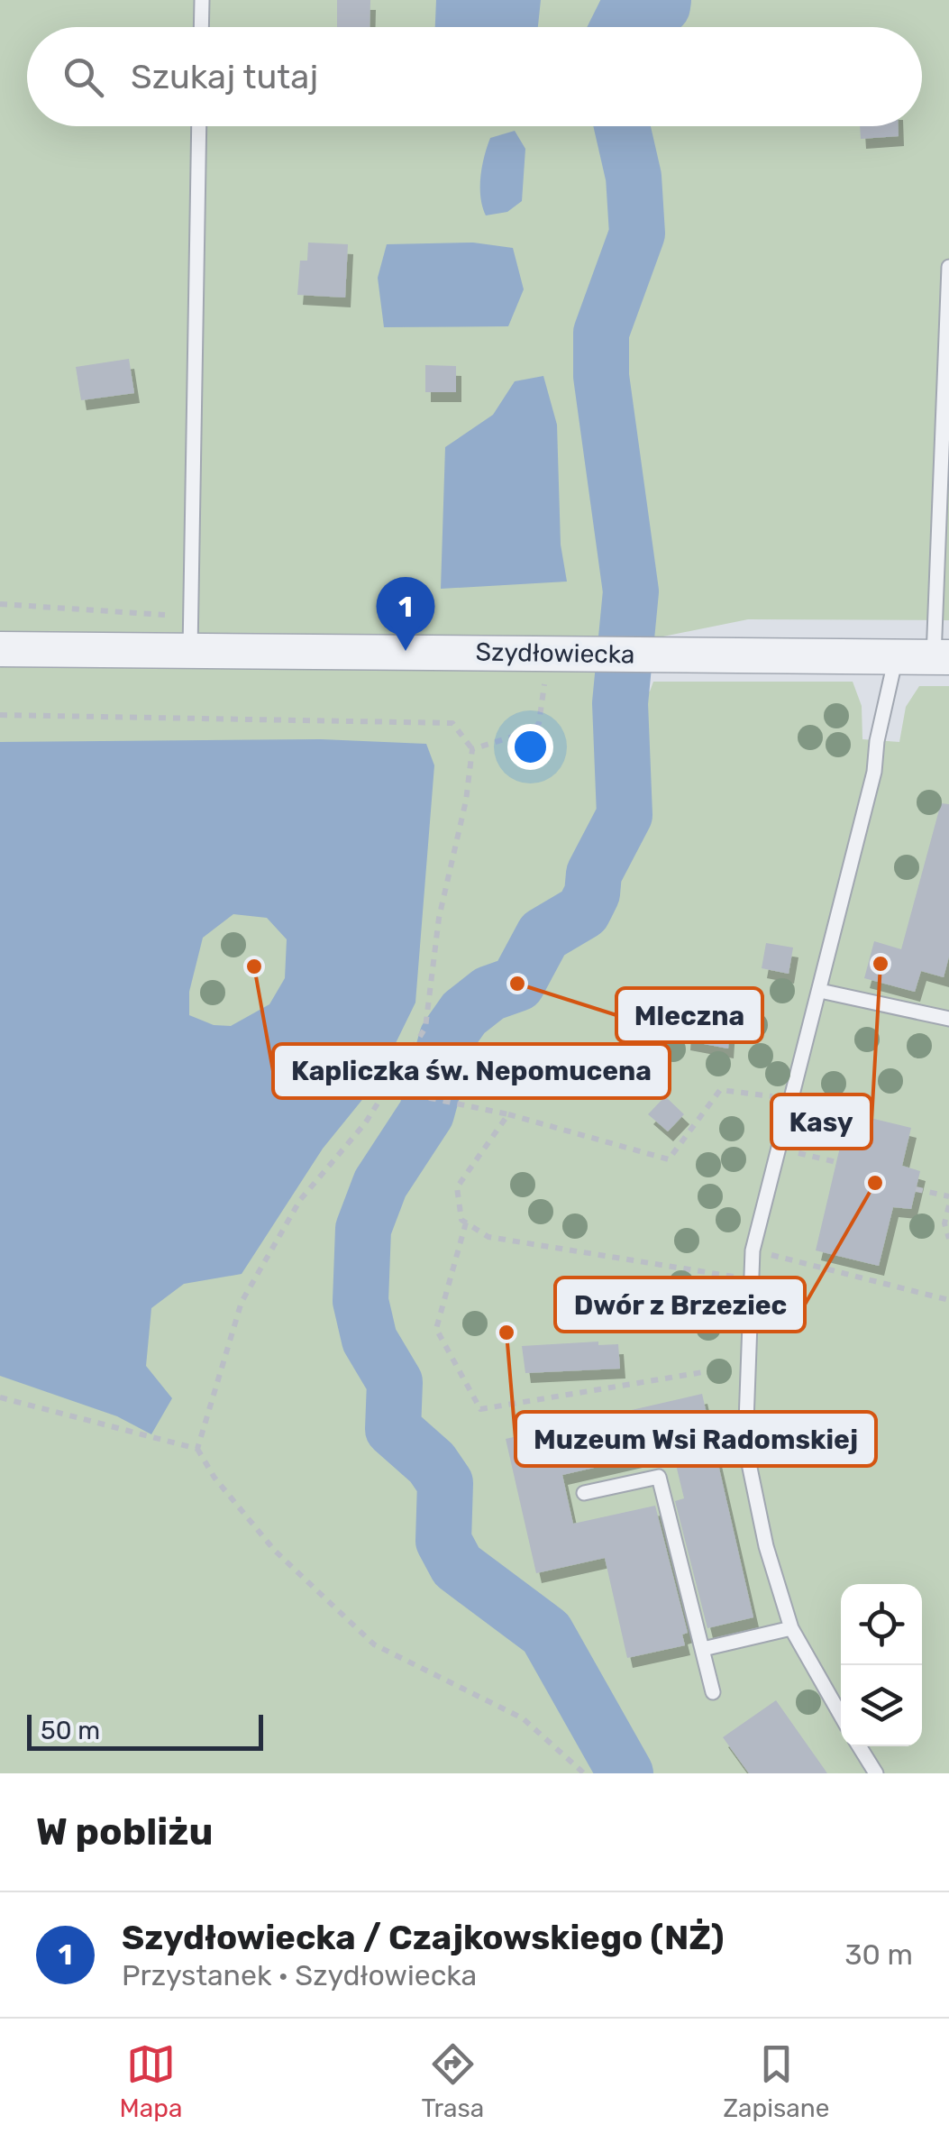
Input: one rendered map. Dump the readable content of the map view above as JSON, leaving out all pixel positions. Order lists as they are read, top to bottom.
{
  "streets": {
    "street": ["Szydłowiecka"]
  },
  "places": [
    "Kasy",
    "Kapliczka św. Nepomucena",
    "Mleczna",
    "Dwór z Brzeziec",
    "Muzeum Wsi Radomskiej"
  ],
  "scale_bar": "50 m",
  "page": {
    "search": "Szukaj tutaj",
    "pins": "1",
    "scale": "50 m",
    "heading": "W pobliżu",
    "list": [
      {
        "mark": "1",
        "name": "Szydłowiecka / Czajkowskiego (NŻ)",
        "note": "Przystanek · Szydłowiecka",
        "value": "30 m"
      }
    ],
    "nav": ["Mapa", "Trasa", "Zapisane"]
  }
}
